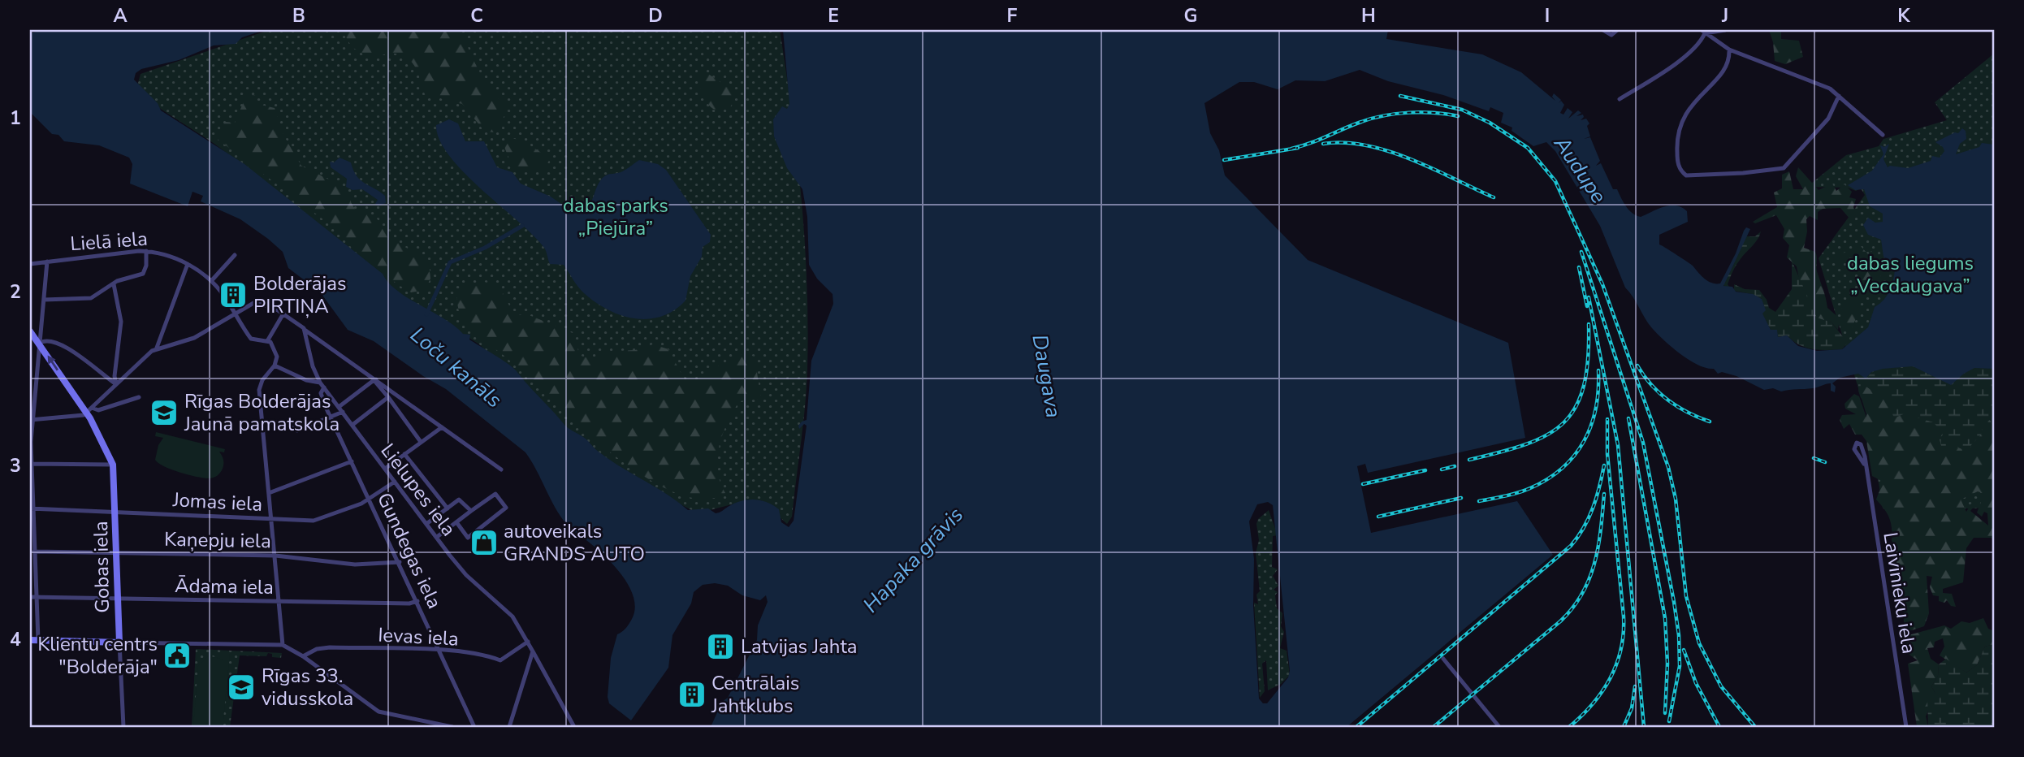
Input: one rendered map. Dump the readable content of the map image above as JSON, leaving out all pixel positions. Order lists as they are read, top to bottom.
{
  "streets": {
    "street": [
      "Lielā iela",
      "Lielupes iela",
      "Jomas iela",
      "Kaņepju iela",
      "Gundegas iela",
      "Gobas iela",
      "Ādama iela",
      "Laivinieku iela",
      "Ievas iela"
    ]
  },
  "crossings": [
    ["Lielupes iela", "Jomas iela"],
    ["Lielupes iela", "Gundegas iela"],
    ["Lielupes iela", "Ievas iela"],
    ["Jomas iela", "Gundegas iela"],
    ["Jomas iela", "Gobas iela"],
    ["Kaņepju iela", "Gundegas iela"],
    ["Kaņepju iela", "Gobas iela"],
    ["Gundegas iela", "Ādama iela"],
    ["Gundegas iela", "Ievas iela"],
    ["Gobas iela", "Ādama iela"]
  ],
  "water": [
    "Audupe",
    "Loču kanāls",
    "Daugava",
    "Hapaka grāvis"
  ],
  "parks": ["dabas parks „Piejūra”", "dabas liegums „Vecdaugava”"],
  "places": {
    "building": ["Bolderājas PIRTIŅA", "Latvijas Jahta", "Centrālais Jahtklubs"],
    "school or university": ["Rīgas Bolderājas Jaunā pamatskola", "Rīgas 33. vidusskola"],
    "shop": ["autoveikals GRANDS AUTO"],
    "public building": ["Klientu centrs \"Bolderāja\""]
  },
  "grid": {
    "columns": [
      "A",
      "B",
      "C",
      "D",
      "E",
      "F",
      "G",
      "H",
      "I",
      "J",
      "K"
    ],
    "rows": [
      "1",
      "2",
      "3",
      "4"
    ]
  }
}
